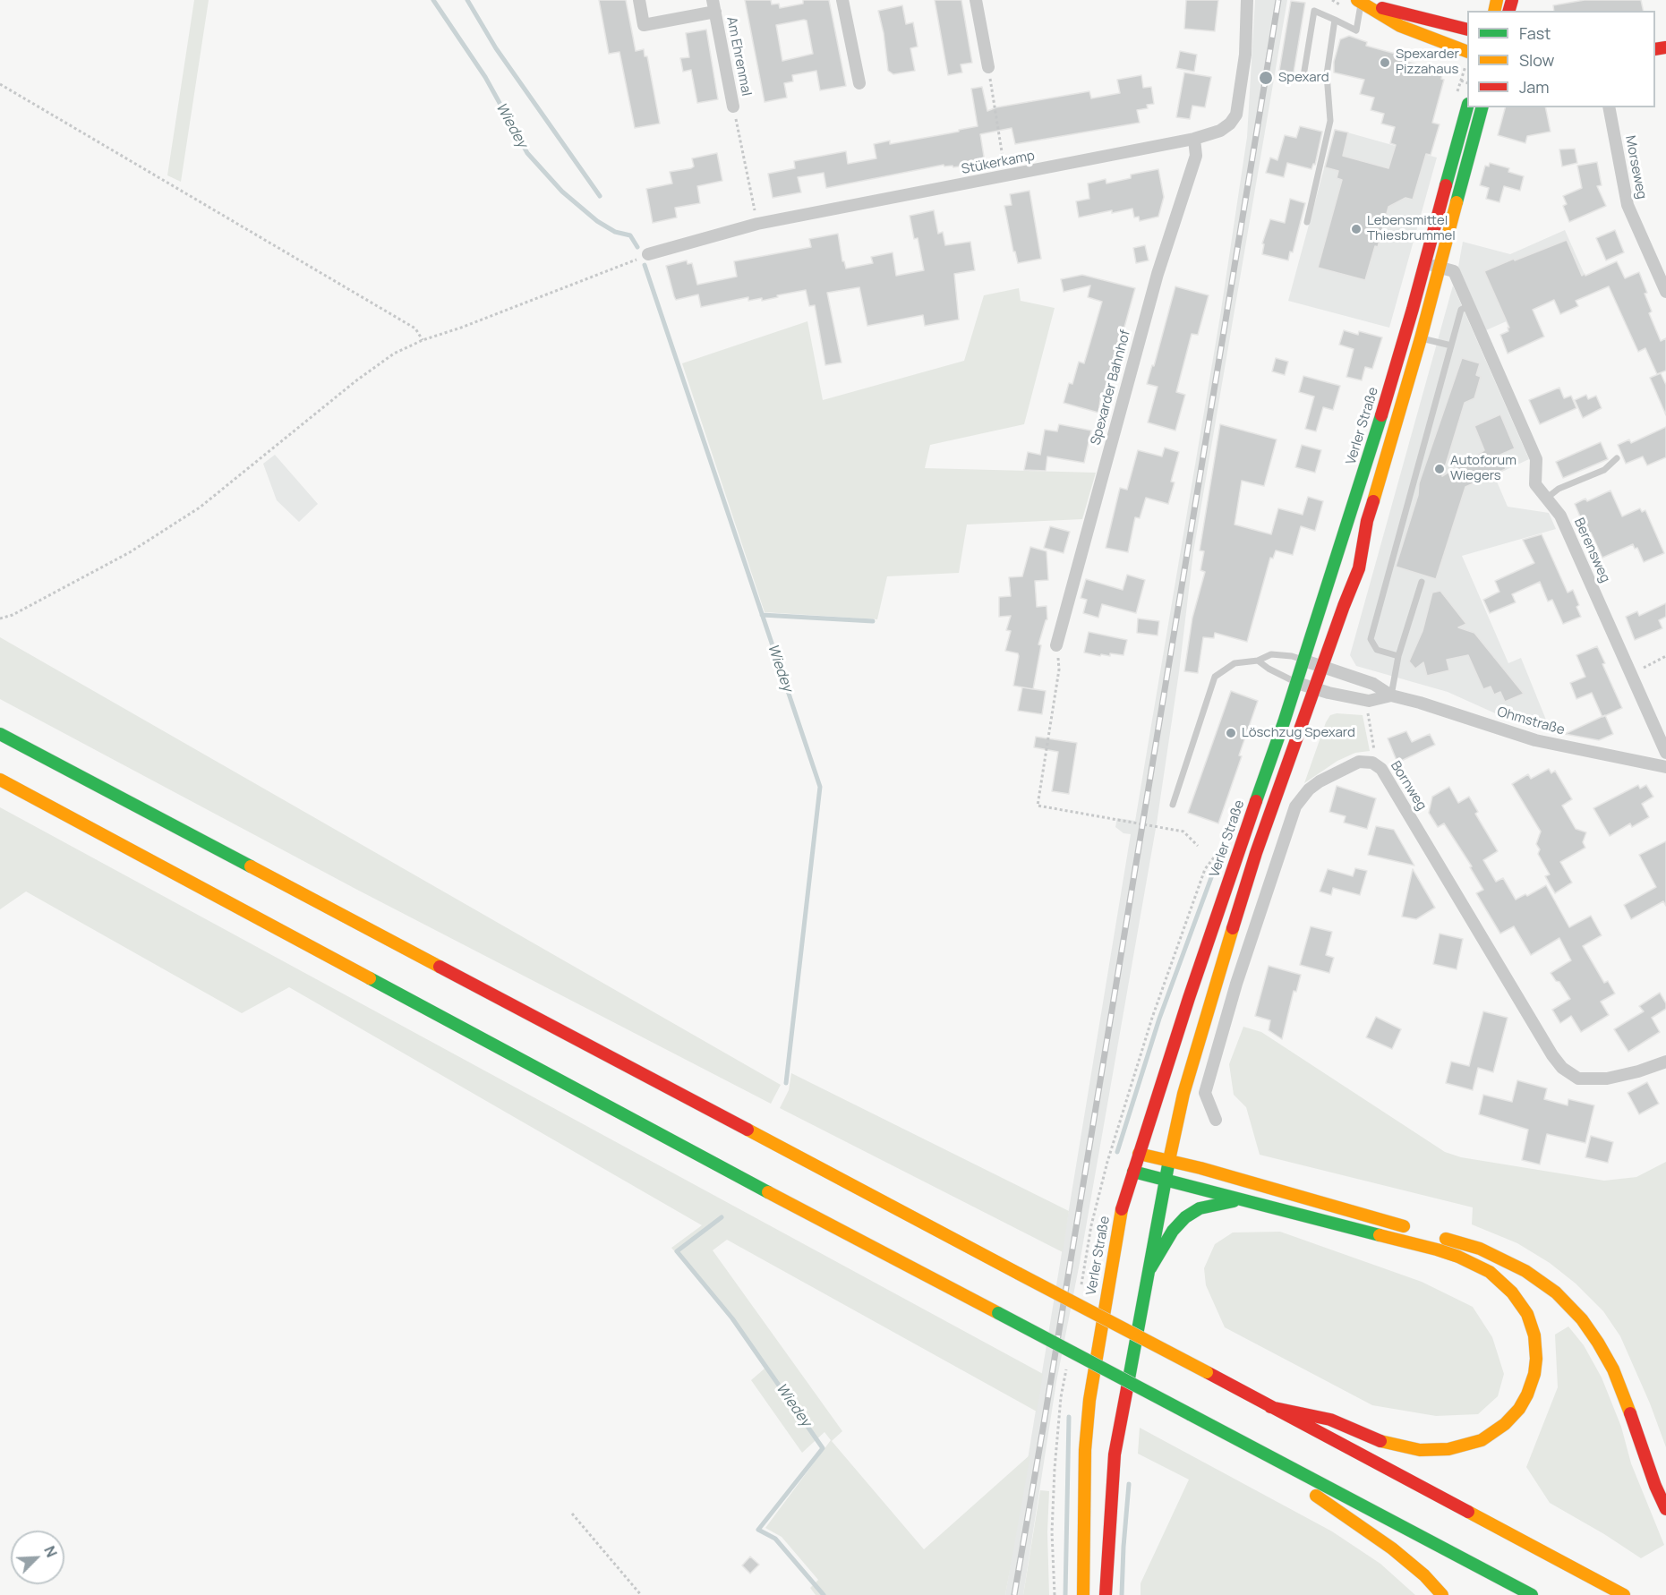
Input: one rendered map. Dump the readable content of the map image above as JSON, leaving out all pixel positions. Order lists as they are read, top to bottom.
{
  "streets": {
    "main road": ["Verler Straße"],
    "street": [
      "Am Ehrenmal",
      "Stükerkamp",
      "Morseweg",
      "Spexarder Bahnhof",
      "Berensweg",
      "Ohmstraße",
      "Bornweg"
    ]
  },
  "crossings": [
    ["Stükerkamp", "Spexarder Bahnhof"],
    ["Verler Straße", "Berensweg"],
    ["Verler Straße", "Ohmstraße"]
  ],
  "water": ["Wiedey"],
  "places": [
    "Spexarder Pizzahaus",
    "Spexard",
    "Lebensmittel Thiesbrummel",
    "Autoforum Wiegers",
    "Löschzug Spexard"
  ],
  "legend": ["Fast", "Slow", "Jam"],
  "north": "top right"
}
